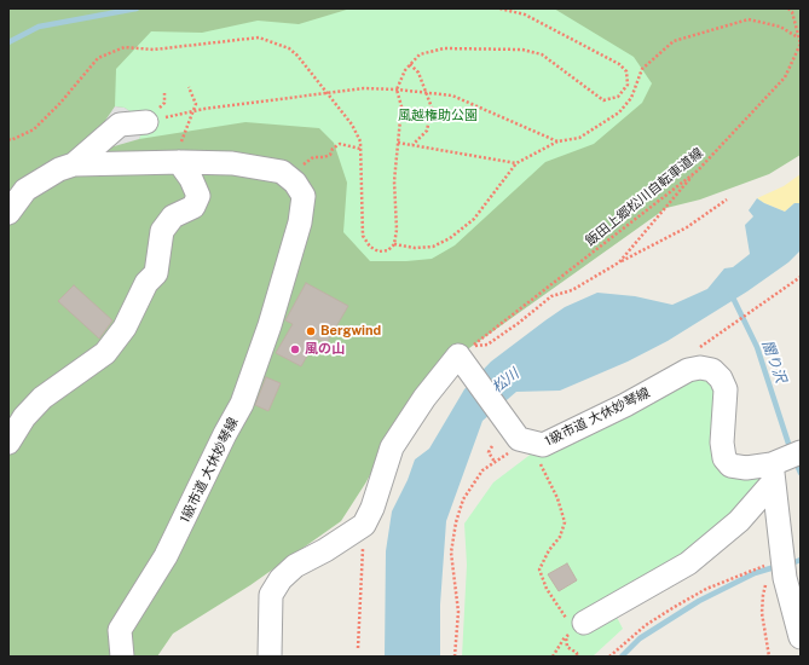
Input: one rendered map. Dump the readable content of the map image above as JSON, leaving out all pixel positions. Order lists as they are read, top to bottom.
{
  "streets": {
    "street": ["1級市道 大休妙琴線"],
    "path": ["飯田上郷松川自転車道線"]
  },
  "water": ["闇り沢", "松川"],
  "parks": ["風越権助公園"],
  "places": ["Bergwind", "風の山"]
}
